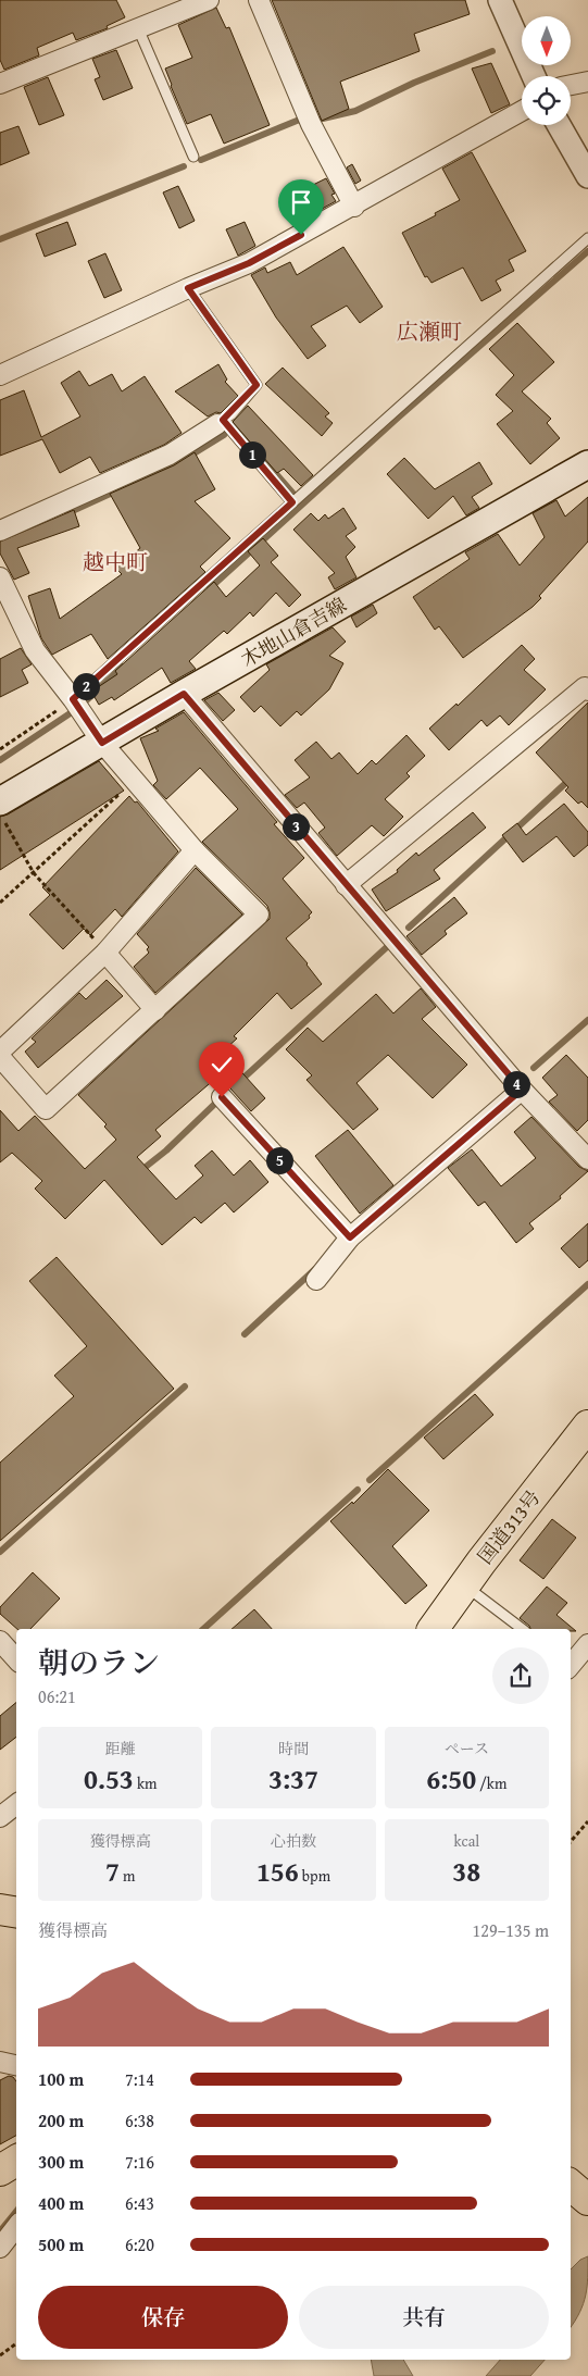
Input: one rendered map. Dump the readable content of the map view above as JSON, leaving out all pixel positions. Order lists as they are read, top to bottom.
{
  "streets": {
    "highway": ["国道313号"],
    "main road": ["木地山倉吉線"]
  },
  "districts": ["広瀬町", "越中町"],
  "north": "bottom",
  "page": {
    "pins": [
      "1",
      "2",
      "3",
      "4",
      "5"
    ],
    "heading": ["朝のラン", "06:21"],
    "stats": [
      ["距離", "0.53 km"],
      ["時間", "3:37"],
      ["ペース", "6:50 /km"],
      ["獲得標高", "7 m"],
      ["心拍数", "156 bpm"],
      ["kcal", "38"]
    ],
    "chart": ["獲得標高", "129–135 m"],
    "list": [
      {
        "name": "100 m",
        "note": "7:14"
      },
      {
        "name": "200 m",
        "note": "6:38"
      },
      {
        "name": "300 m",
        "note": "7:16"
      },
      {
        "name": "400 m",
        "note": "6:43"
      },
      {
        "name": "500 m",
        "note": "6:20"
      }
    ],
    "buttons": ["保存", "共有"]
  }
}
